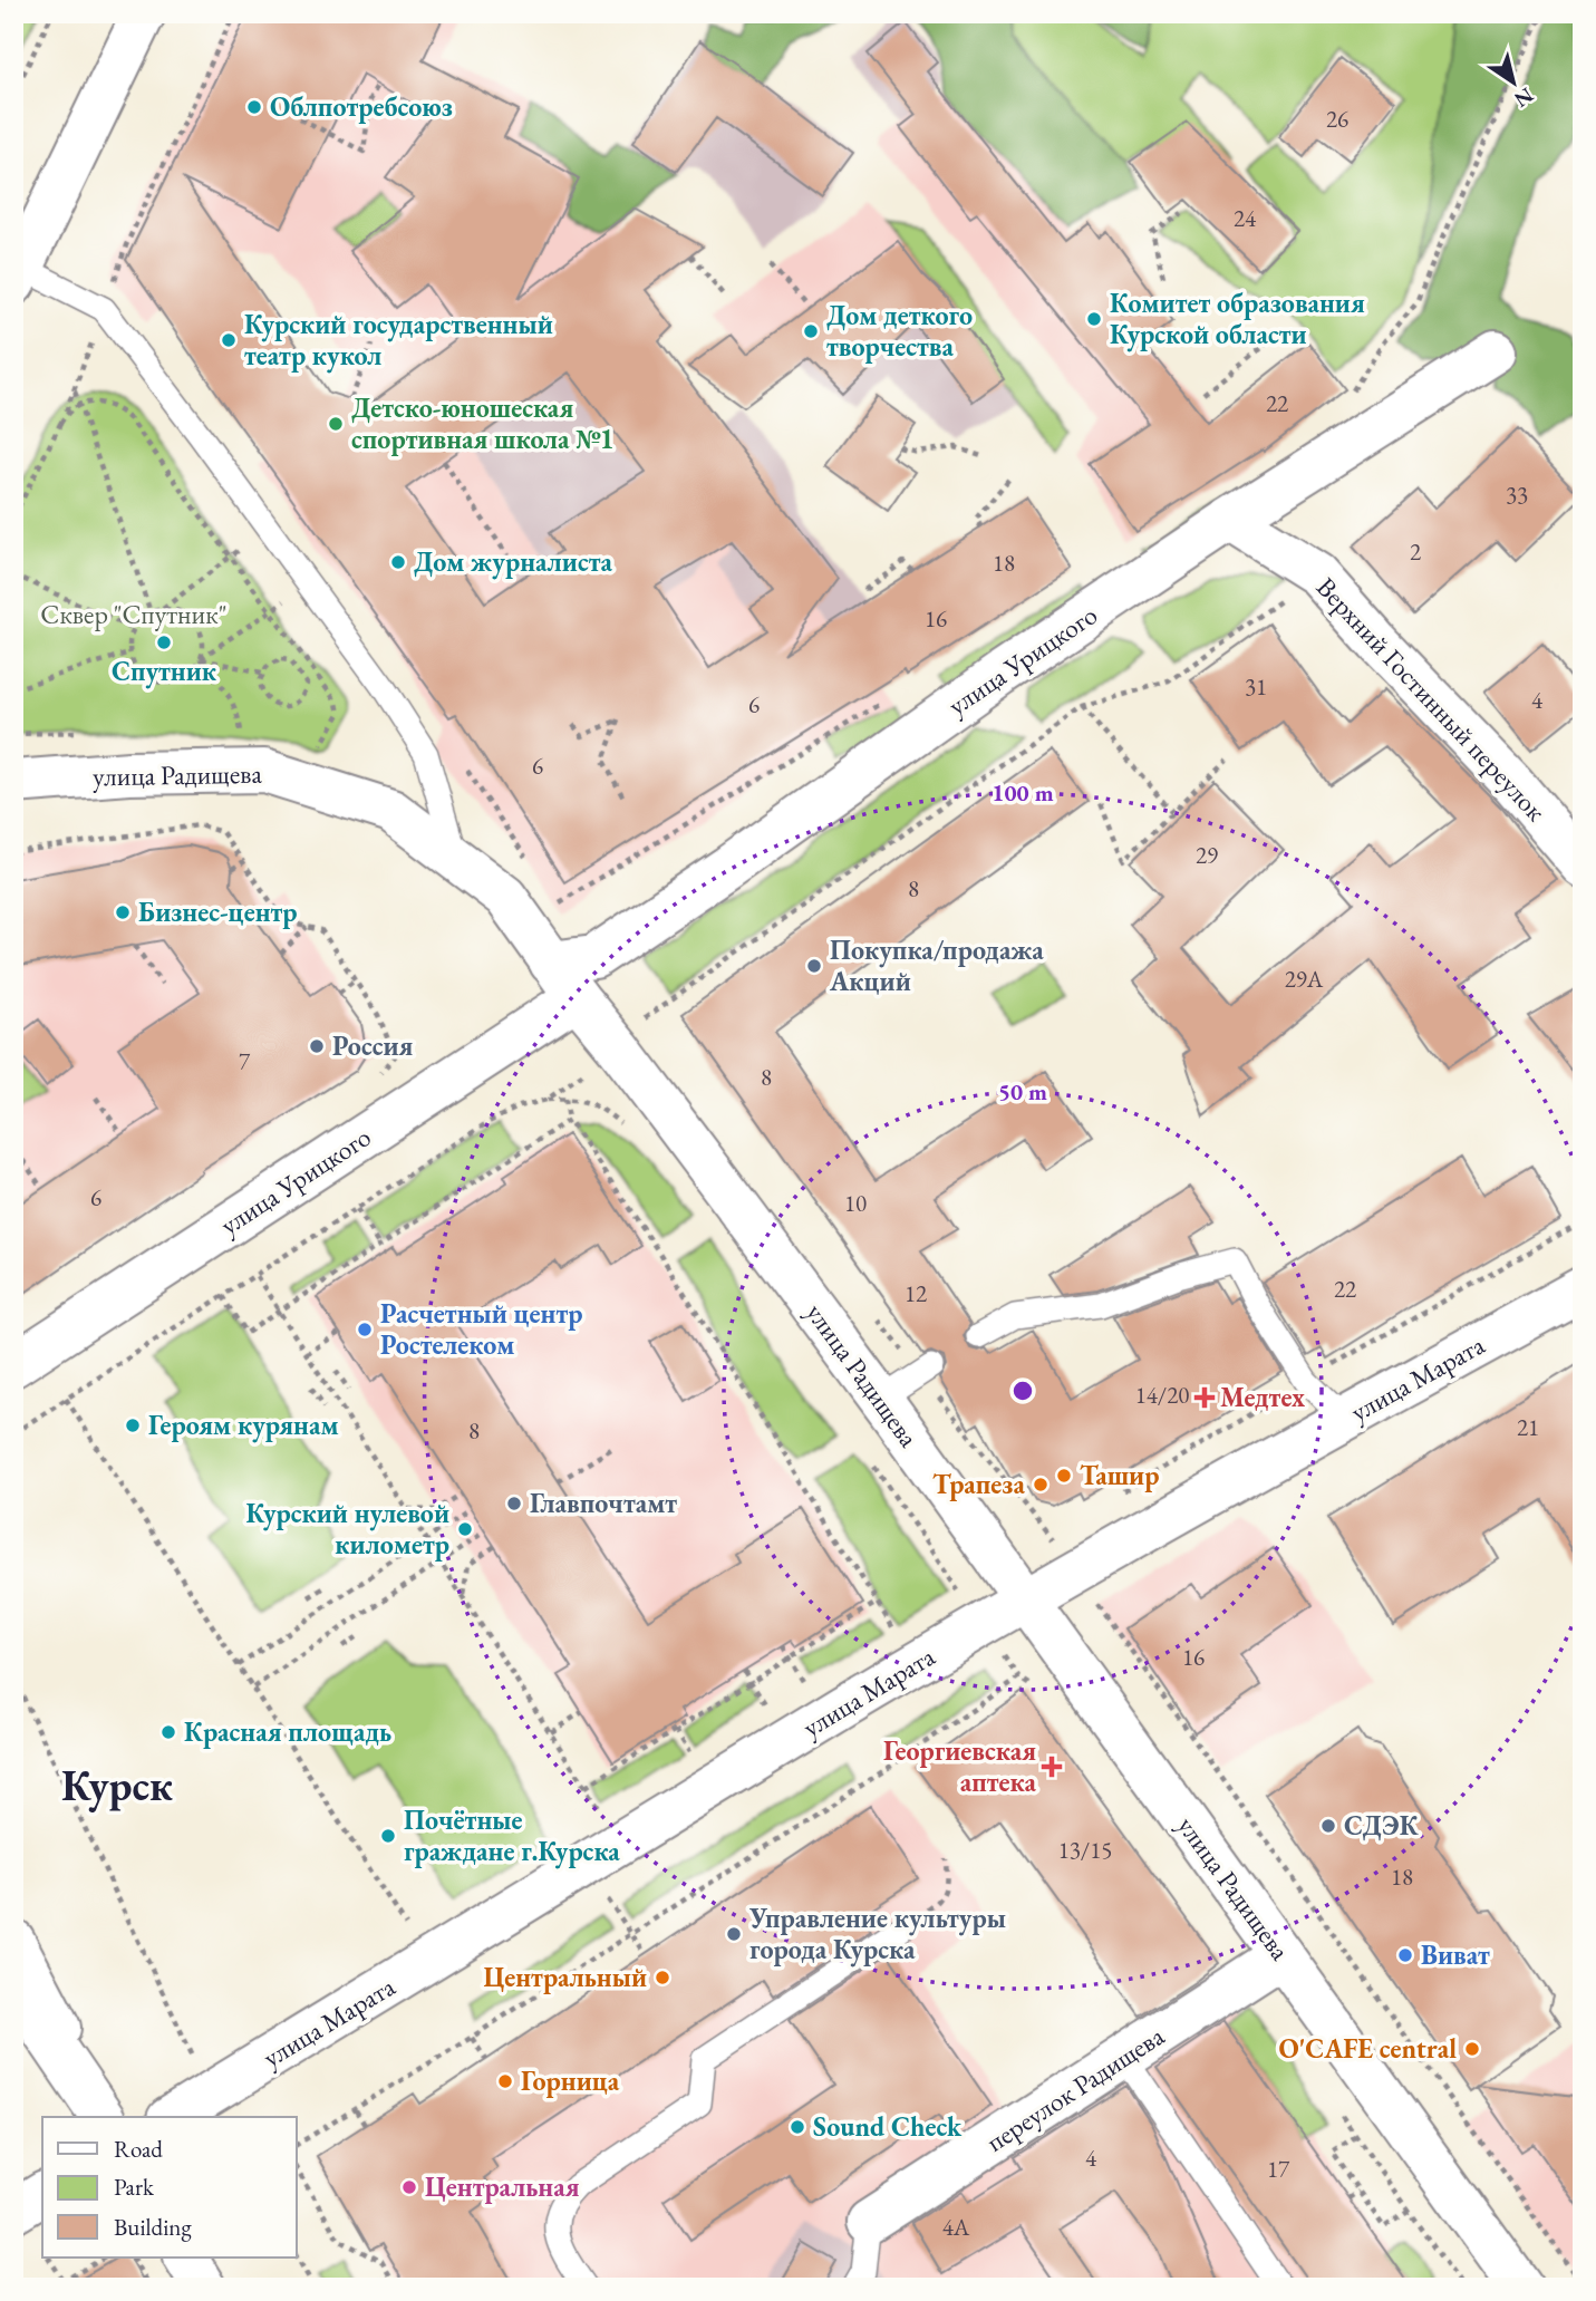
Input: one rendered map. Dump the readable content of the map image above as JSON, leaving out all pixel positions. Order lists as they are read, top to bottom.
{
  "streets": {
    "main road": [
      "улица Урицкого",
      "Верхний Гостинный переулок",
      "улица Радищева",
      "улица Марата",
      "переулок Радищева"
    ]
  },
  "crossings": [
    ["улица Урицкого", "Верхний Гостинный переулок"],
    ["улица Урицкого", "улица Радищева"],
    ["улица Радищева", "улица Марата"],
    ["улица Радищева", "переулок Радищева"]
  ],
  "districts": ["Курск"],
  "parks": ["Сквер \"Спутник\""],
  "places": {
    "other": [
      "Облпотребсоюз",
      "Комитет образования Курской области",
      "Дом деткого творчества",
      "Курский государственный театр кукол",
      "Детско-юношеская спортивная школа №1",
      "Дом журналиста",
      "Спутник",
      "Бизнес-центр",
      "Покупка/продажа Акций",
      "Россия",
      "Расчетный центр Ростелеком",
      "Героям курянам",
      "Ташир",
      "Трапеза",
      "Главпочтамт",
      "Курский нулевой километр",
      "Красная площадь",
      "СДЭК",
      "Почётные граждане г.Курска",
      "Управление культуры города Курска",
      "Виват",
      "Центральный",
      "O'CAFE central",
      "Горница",
      "Sound Check",
      "Центральная"
    ],
    "health": ["Медтех", "Георгиевская аптека"]
  },
  "house_numbers": [
    "26",
    "24",
    "22",
    "33",
    "2",
    "18",
    "16",
    "31",
    "4",
    "6",
    "6",
    "29",
    "8",
    "29А",
    "7",
    "8",
    "6",
    "10",
    "22",
    "12",
    "14/20",
    "21",
    "8",
    "16",
    "13/15",
    "18",
    "4",
    "17",
    "4А"
  ],
  "legend": ["Road", "Park", "Building"],
  "north": "bottom right",
  "rings": ["100 m", "50 m"]
}
